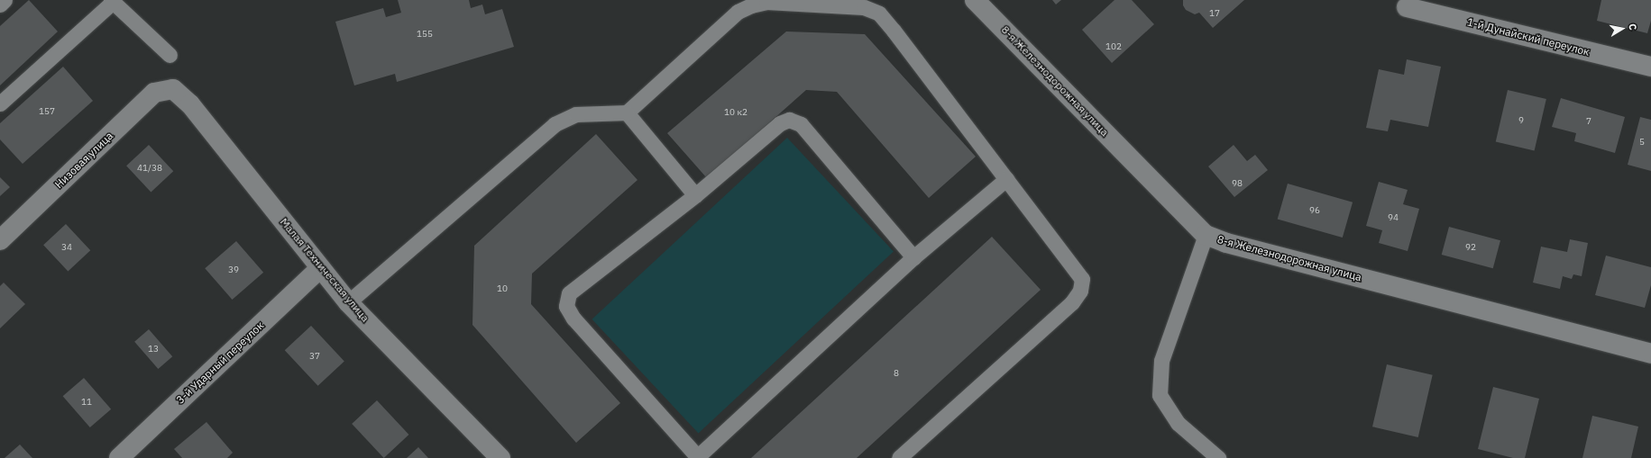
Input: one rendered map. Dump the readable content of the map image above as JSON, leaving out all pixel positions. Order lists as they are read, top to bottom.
{
  "streets": {
    "street": [
      "1-й Дунайский переулок",
      "8-я Железнодорожная улица",
      "Низовая улица",
      "Малая Техническая улица",
      "3-й Ударный переулок"
    ]
  },
  "crossings": [
    ["Низовая улица", "Малая Техническая улица"],
    ["Малая Техническая улица", "3-й Ударный переулок"]
  ],
  "house_numbers": [
    "17",
    "155",
    "102",
    "157",
    "10 к2",
    "9",
    "7",
    "5",
    "41/38",
    "98",
    "96",
    "94",
    "34",
    "92",
    "39",
    "10",
    "13",
    "37",
    "8",
    "11"
  ],
  "north": "right"
}
